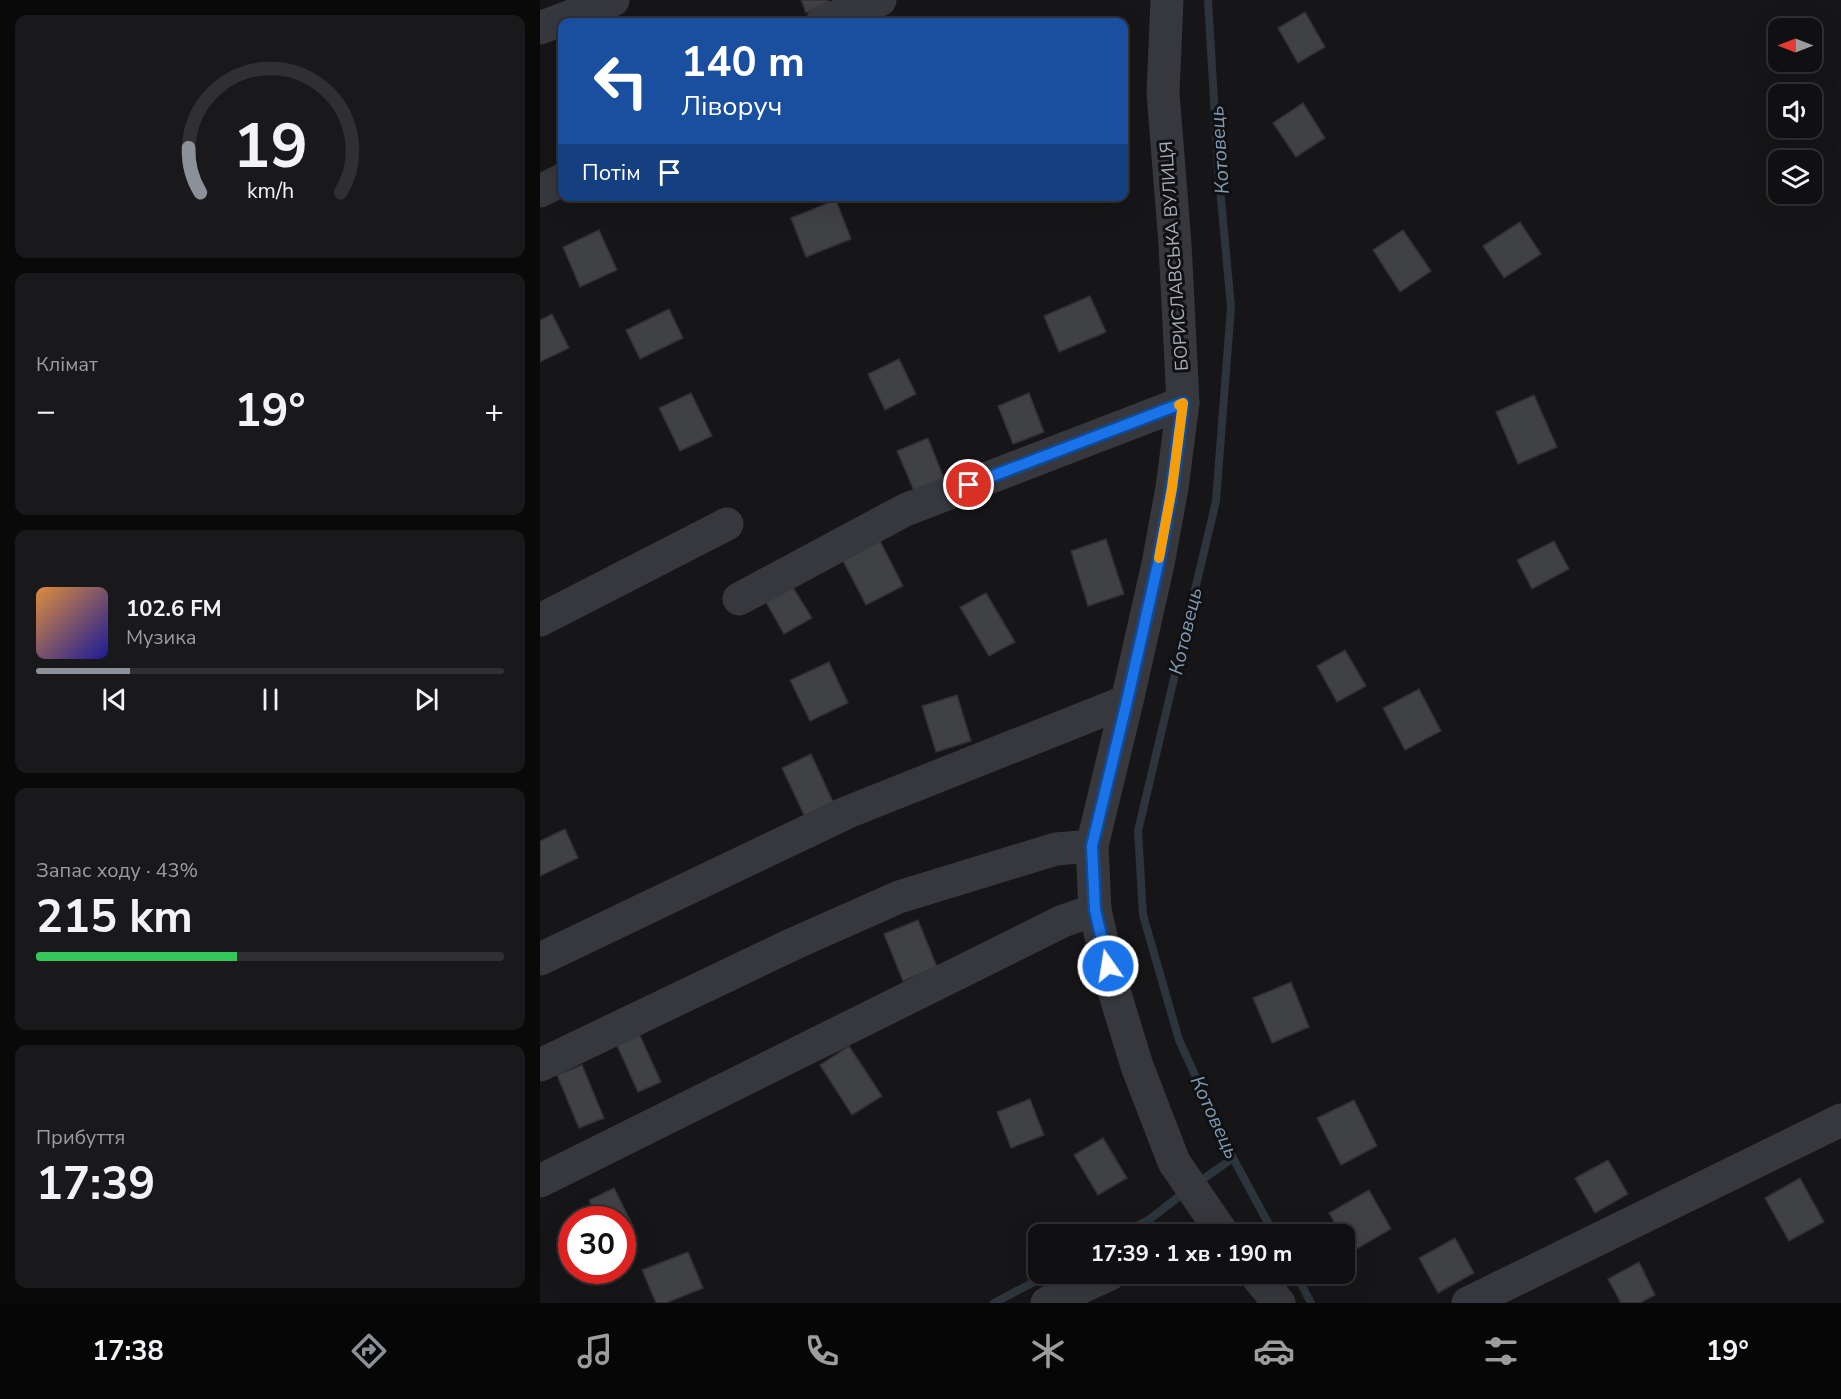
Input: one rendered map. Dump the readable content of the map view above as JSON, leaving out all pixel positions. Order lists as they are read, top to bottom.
{
  "streets": {
    "street": ["БОРИСЛАВСЬКА ВУЛИЦЯ"]
  },
  "water": ["Котовець"],
  "north": "left",
  "page": {
    "turn": ["140 m", "Ліворуч"],
    "then": "Потім",
    "tile": [
      "Клімат",
      ["Запас ходу · 43%", "215 km"],
      ["Прибуття", "17:39"]
    ],
    "heat": ["−", "19°", "+"],
    "song": ["102.6 FM", "Музика"],
    "limit": "30",
    "trip": "17:39 · 1 хв · 190 m",
    "tabs": ["17:38", "19°"],
    "gauge": ["19", "km/h"]
  }
}
